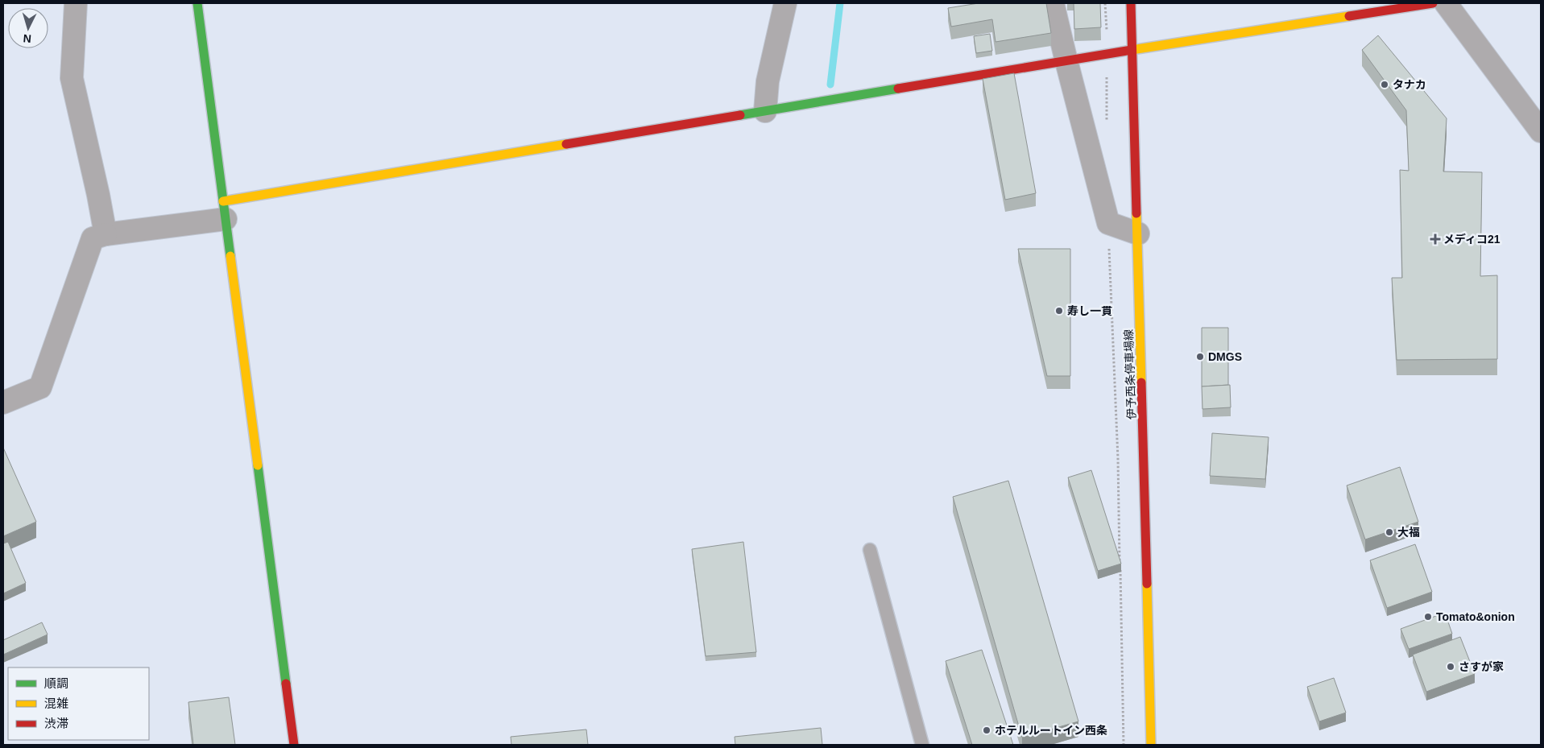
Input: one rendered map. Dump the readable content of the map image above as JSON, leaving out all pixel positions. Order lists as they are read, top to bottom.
{
  "streets": {
    "street": ["伊予西条停車場線"]
  },
  "places": {
    "other": [
      "タナカ",
      "寿し一貫",
      "DMGS",
      "大福",
      "Tomato&onion",
      "さすが家",
      "ホテルルートイン西条"
    ],
    "health": ["メディコ21"]
  },
  "legend": ["順調", "混雑", "渋滞"],
  "north": "bottom"
}
